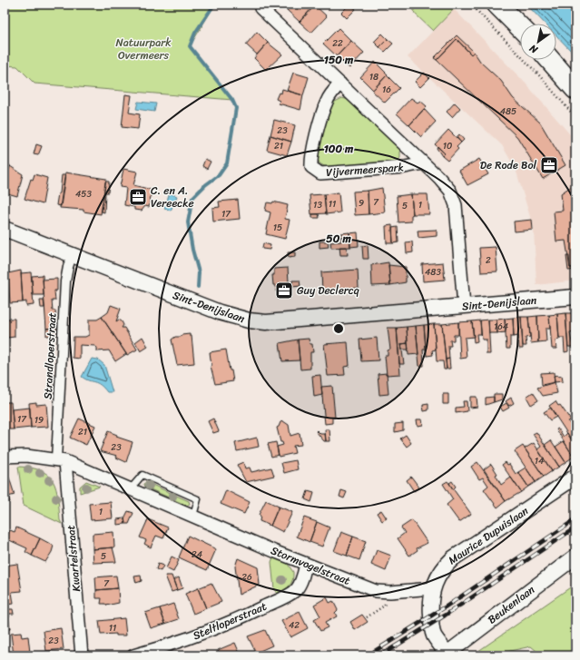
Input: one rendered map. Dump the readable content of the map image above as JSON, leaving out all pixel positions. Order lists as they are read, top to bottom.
{
  "streets": {
    "street": [
      "Vijvermeerspark",
      "Sint-Denijslaan",
      "Strandloperstraat",
      "Maurice Dupuislaan",
      "Kwartelstraat",
      "Stormvogelstraat",
      "Beukenlaan",
      "Steltloperstraat"
    ]
  },
  "crossings": [
    ["Vijvermeerspark", "Sint-Denijslaan"],
    ["Sint-Denijslaan", "Strandloperstraat"],
    ["Strandloperstraat", "Kwartelstraat"],
    ["Strandloperstraat", "Stormvogelstraat"],
    ["Maurice Dupuislaan", "Stormvogelstraat"],
    ["Maurice Dupuislaan", "Beukenlaan"],
    ["Kwartelstraat", "Stormvogelstraat"],
    ["Stormvogelstraat", "Steltloperstraat"]
  ],
  "parks": ["Natuurpark Overmeers"],
  "places": {
    "office": ["De Rode Bol", "C. en A. Vereecke", "Guy Declercq"]
  },
  "house_numbers": [
    "22",
    "18",
    "16",
    "485",
    "23",
    "21",
    "10",
    "453",
    "7",
    "9",
    "11",
    "13",
    "1",
    "5",
    "17",
    "15",
    "2",
    "483",
    "164",
    "17",
    "19",
    "21",
    "23",
    "14",
    "1",
    "24",
    "5",
    "26",
    "7",
    "42",
    "11",
    "23"
  ],
  "north": "bottom left",
  "rings": ["150 m", "100 m", "50 m"]
}
